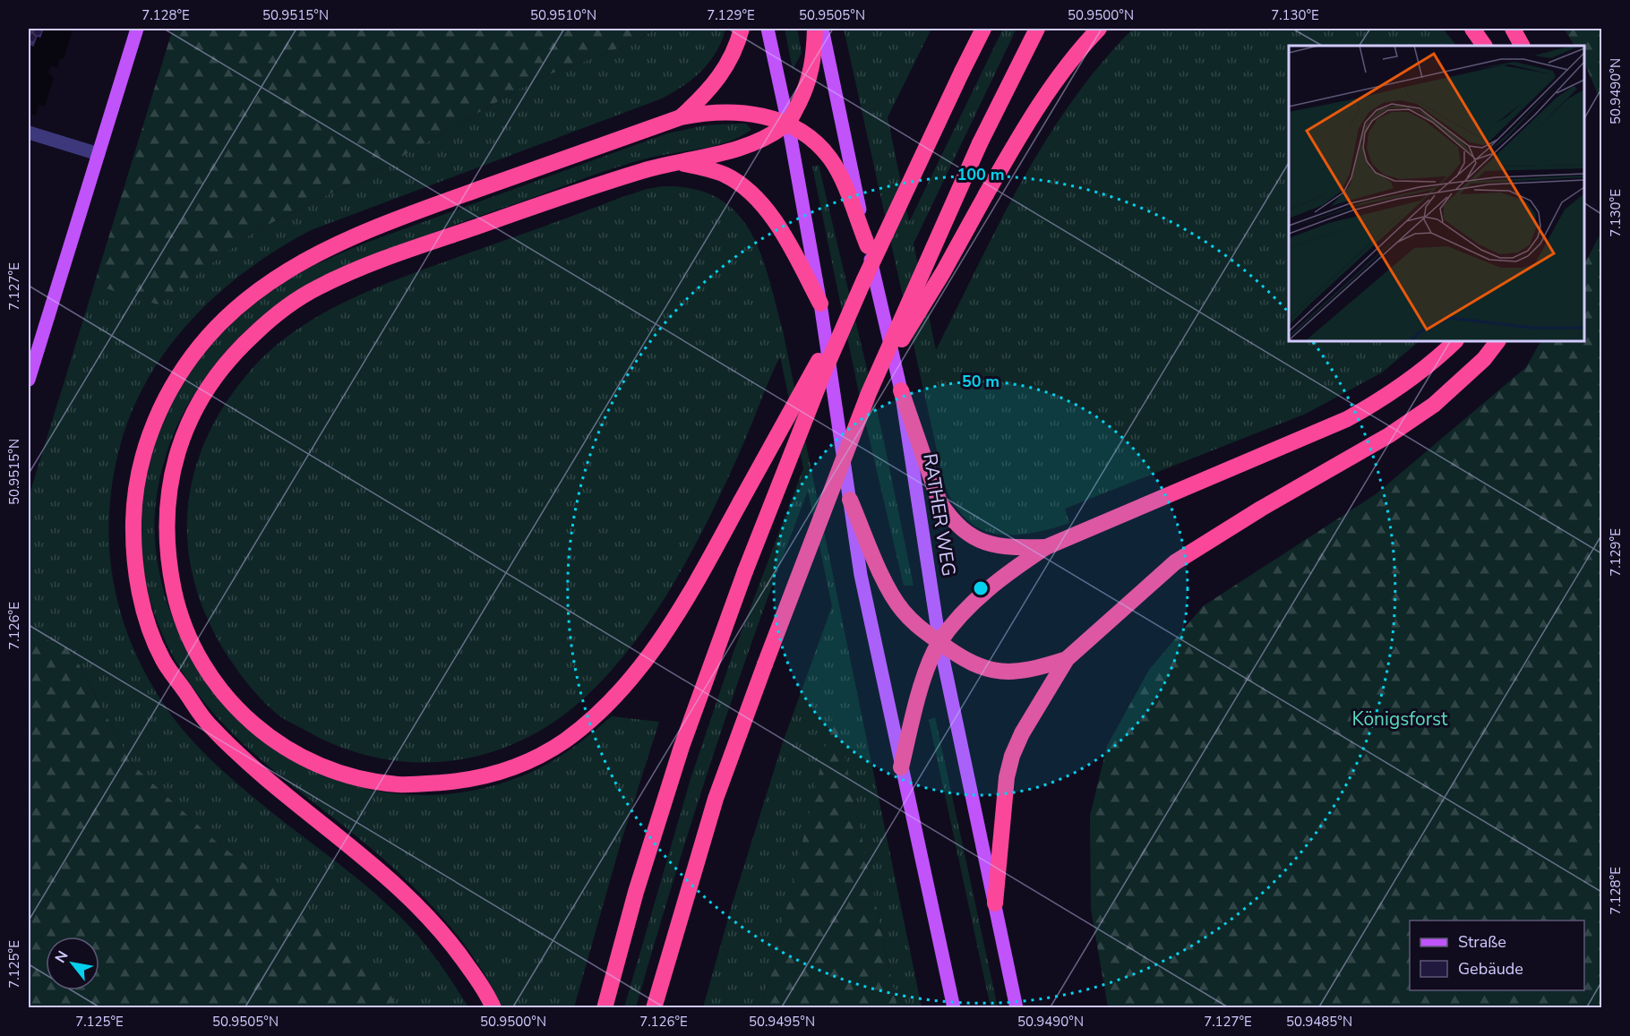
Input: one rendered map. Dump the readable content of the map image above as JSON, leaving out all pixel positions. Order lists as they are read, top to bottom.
{
  "streets": {
    "main road": ["RATHER WEG"]
  },
  "parks": ["Königsforst"],
  "legend": ["Straße", "Gebäude"],
  "north": "top left",
  "coordinates": [
    "7.128°E",
    "50.9515°N",
    "50.9510°N",
    "7.129°E",
    "50.9505°N",
    "50.9500°N",
    "7.130°E",
    "50.9490°N",
    "7.127°E",
    "7.126°E",
    "7.125°E",
    "50.9495°N",
    "50.9485°N"
  ],
  "rings": ["100 m", "50 m"]
}
